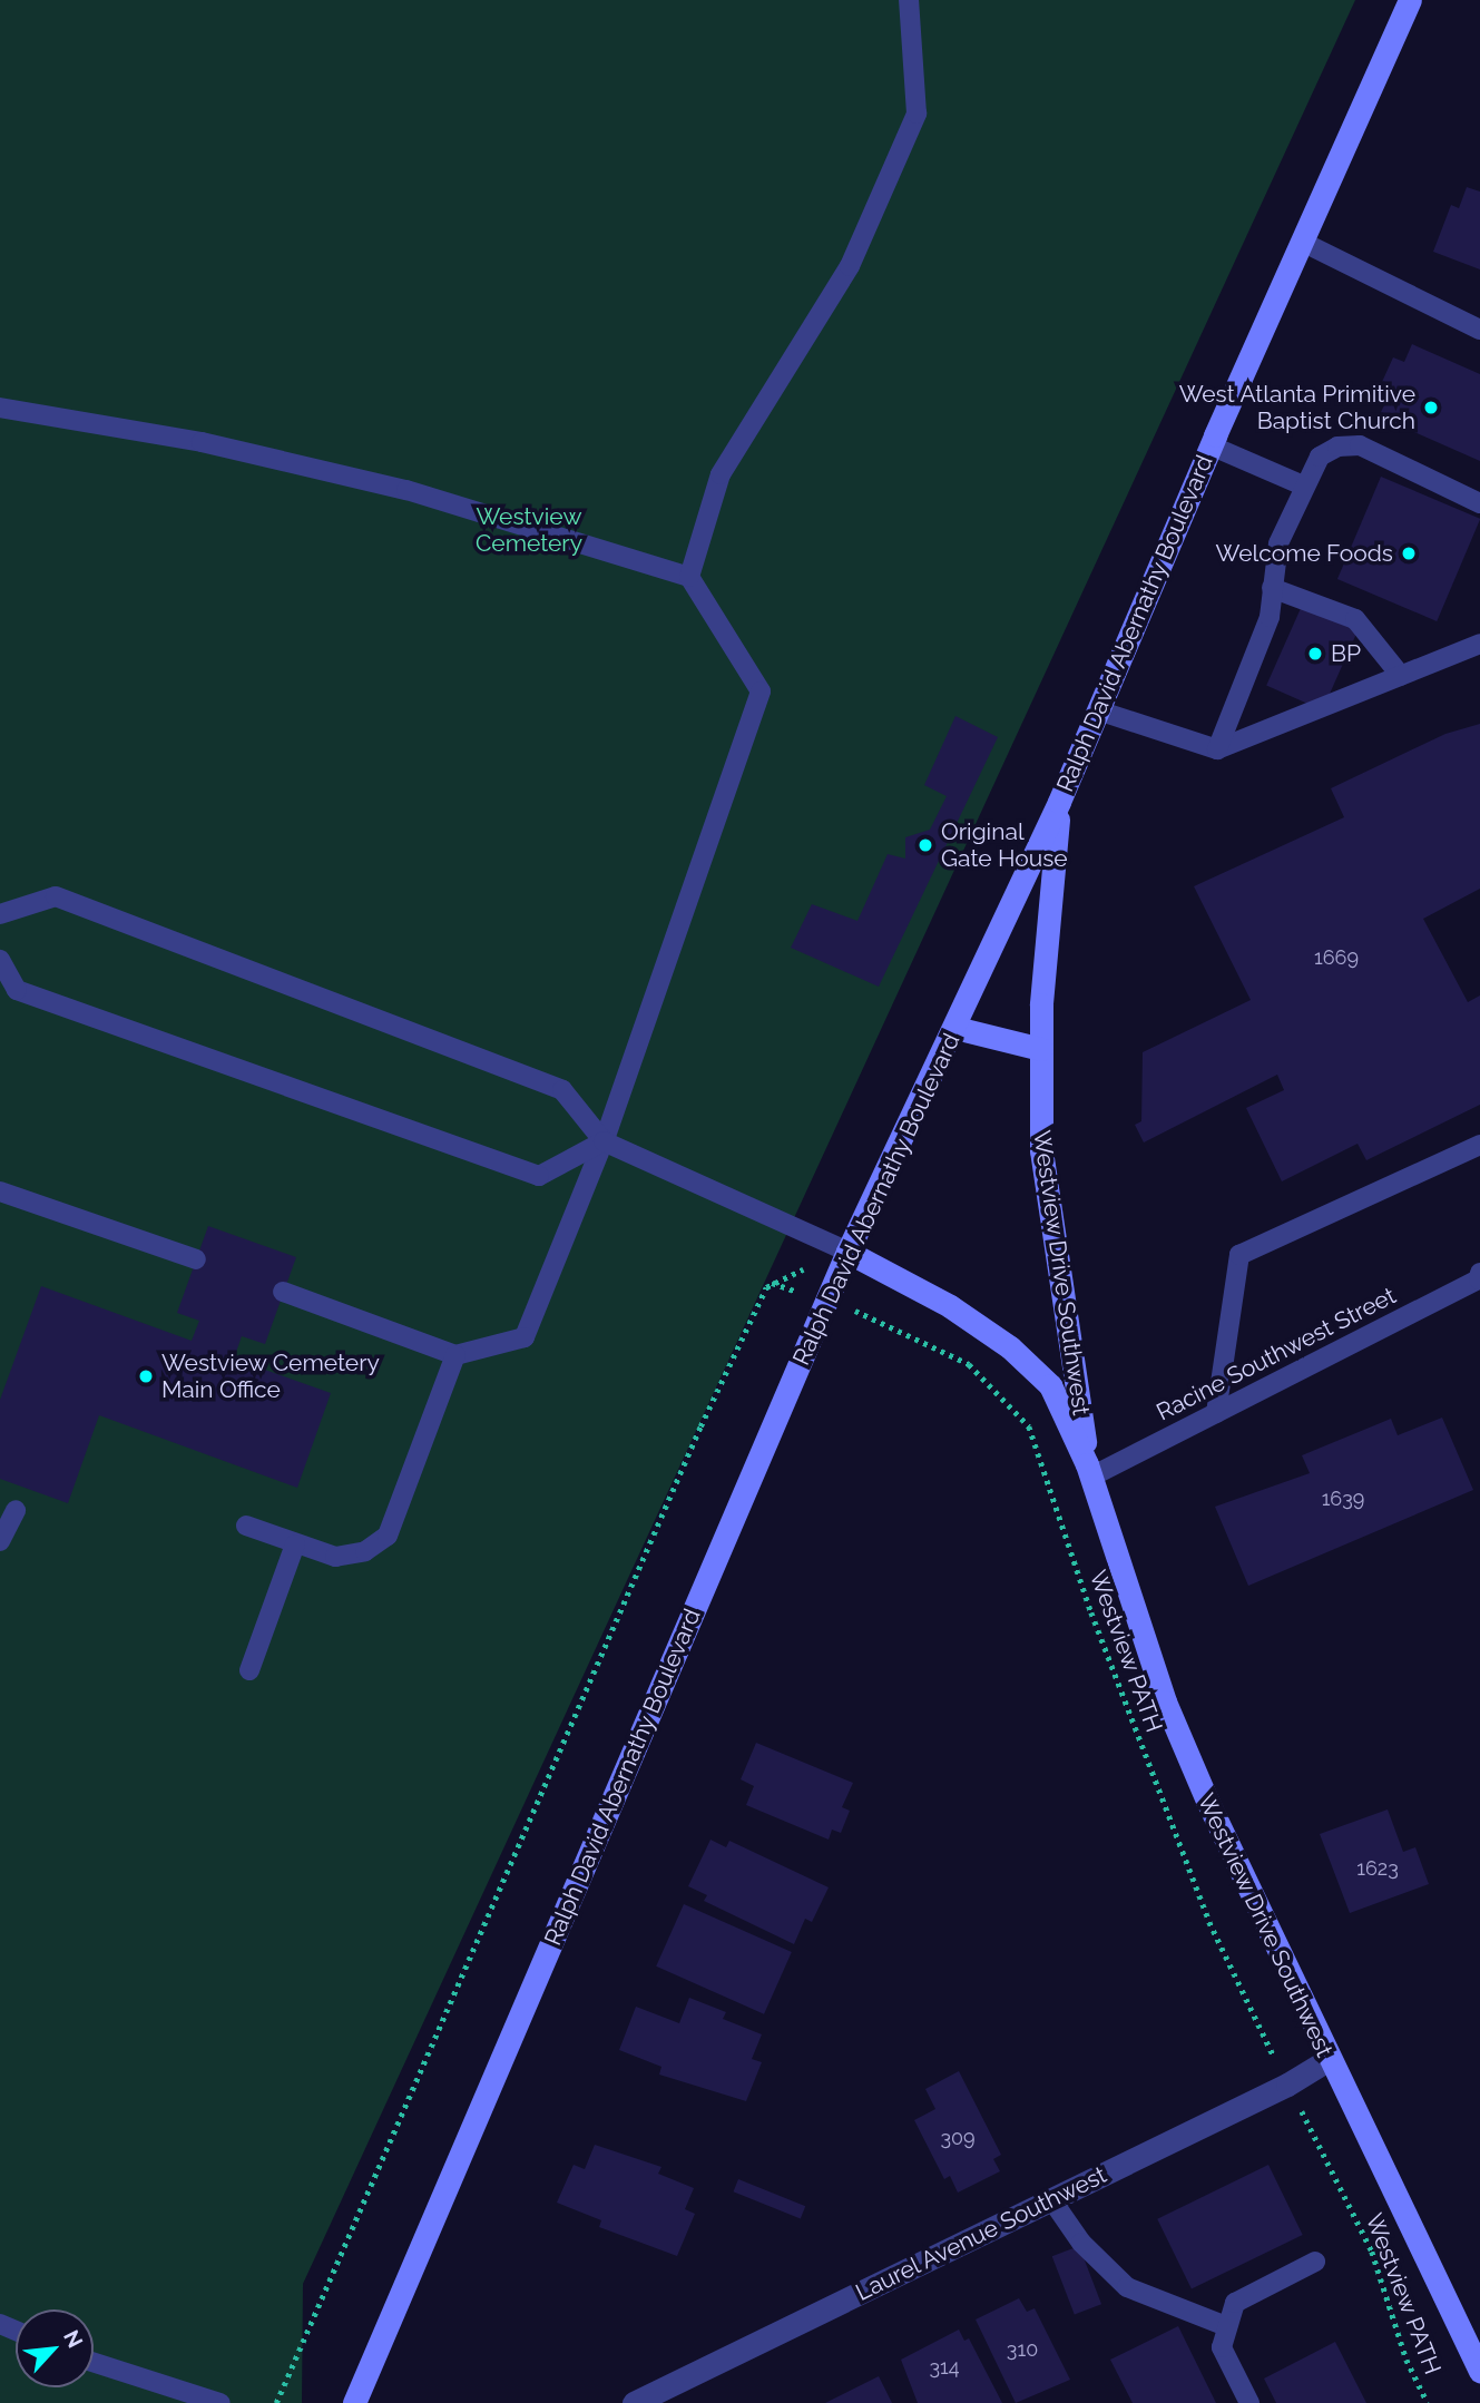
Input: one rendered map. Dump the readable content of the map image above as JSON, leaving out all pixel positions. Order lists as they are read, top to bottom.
{
  "streets": {
    "main road": ["Ralph David Abernathy Boulevard", "Westview Drive Southwest"],
    "street": ["Laurel Avenue Southwest"],
    "lane": ["Racine Southwest Street"],
    "path": ["Westview PATH"]
  },
  "crossings": [
    ["Ralph David Abernathy Boulevard", "Westview Drive Southwest"],
    ["Westview Drive Southwest", "Racine Southwest Street"],
    ["Westview Drive Southwest", "Laurel Avenue Southwest"]
  ],
  "parks": ["Westview Cemetery"],
  "places": [
    "West Atlanta Primitive Baptist Church",
    "Welcome Foods",
    "BP",
    "Original Gate House",
    "Westview Cemetery Main Office"
  ],
  "house_numbers": [
    "1669",
    "1639",
    "1623",
    "309",
    "310",
    "314"
  ],
  "north": "top right"
}
